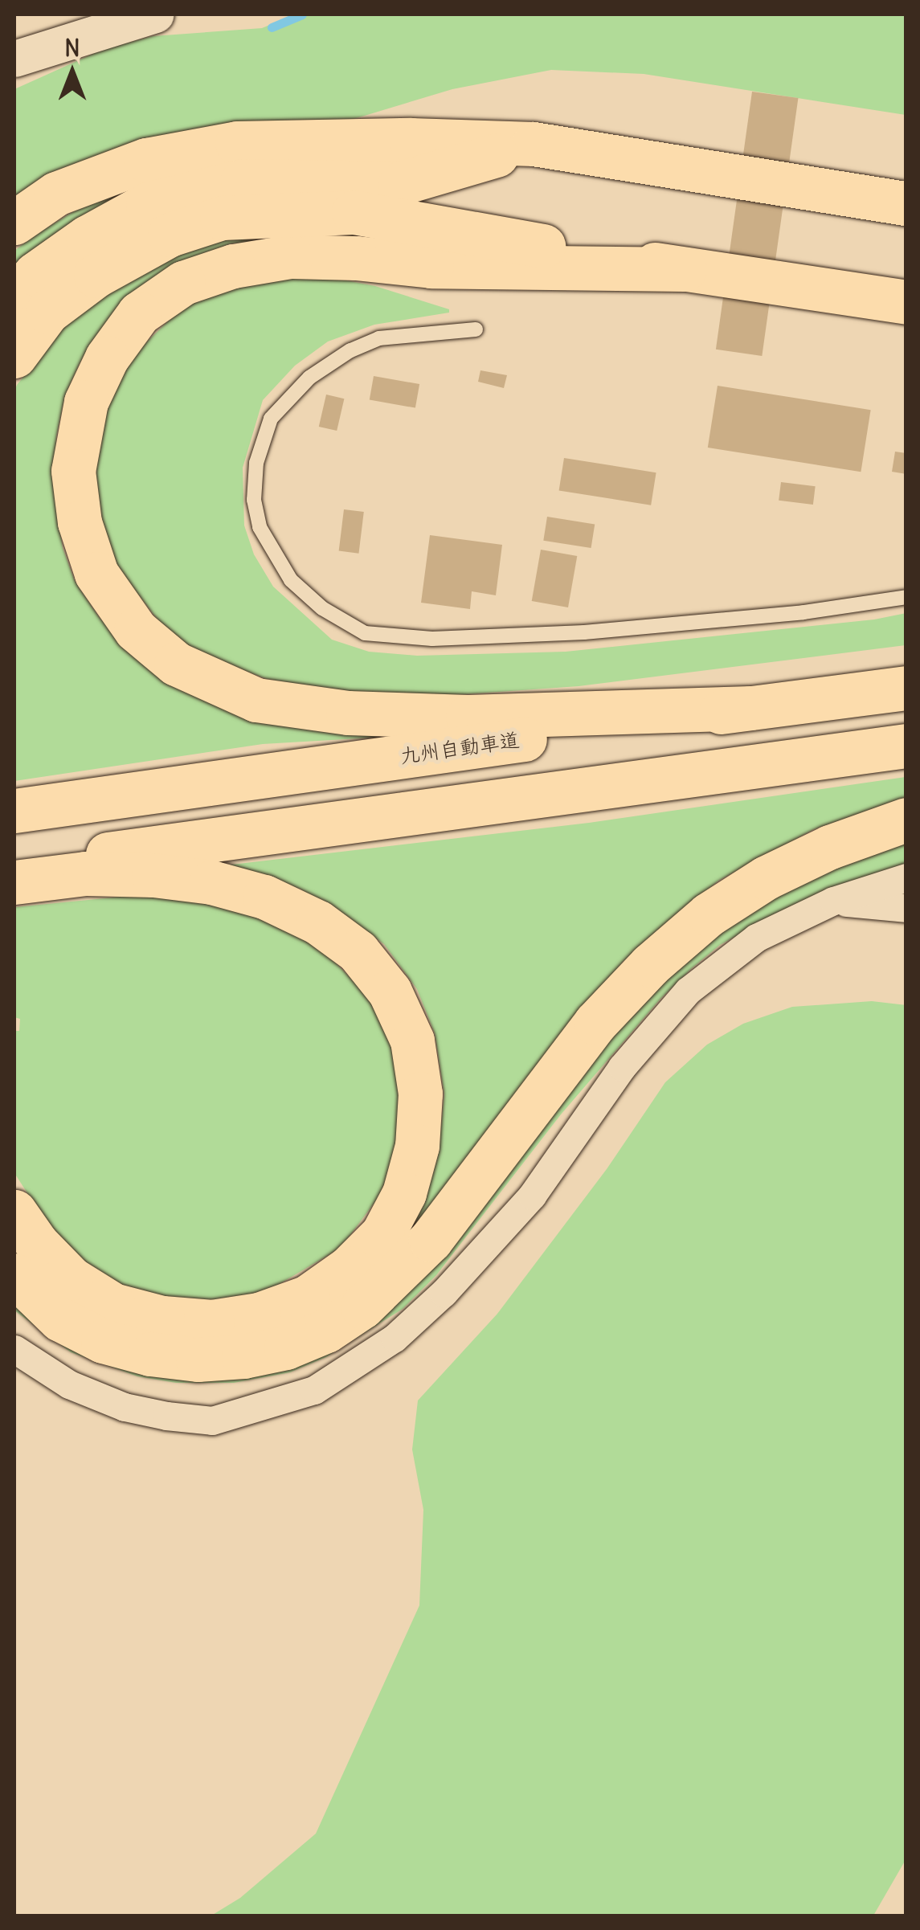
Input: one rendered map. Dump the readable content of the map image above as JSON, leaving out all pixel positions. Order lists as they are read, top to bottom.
{
  "streets": {
    "highway": ["九州自動車道"]
  },
  "north": "top"
}
